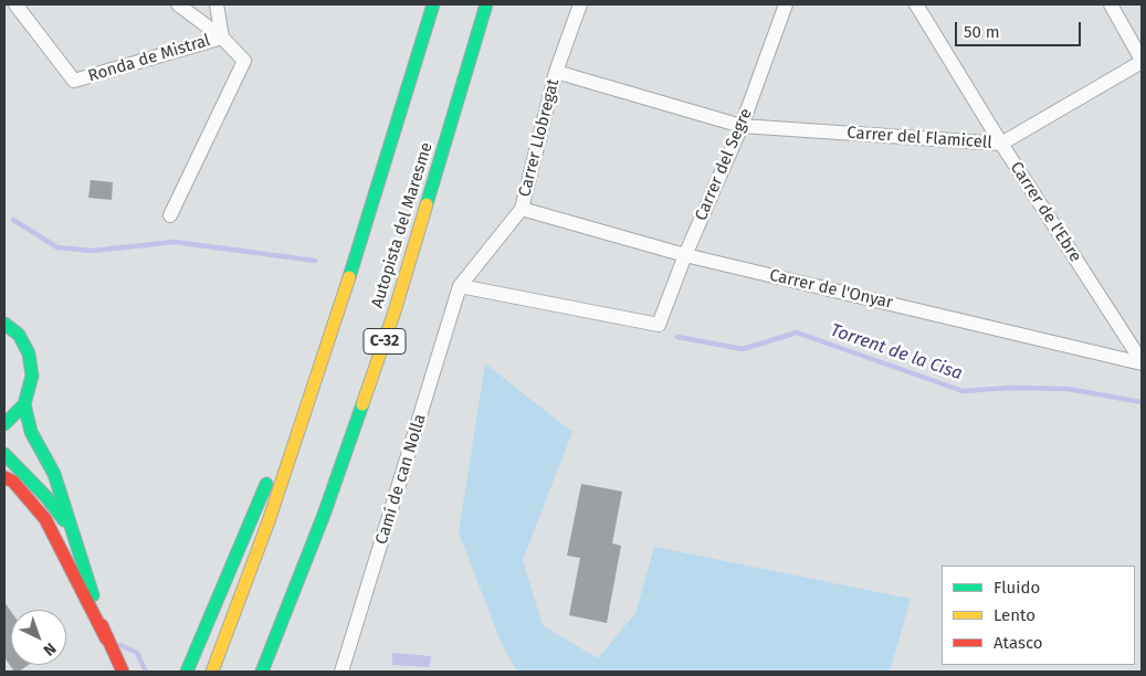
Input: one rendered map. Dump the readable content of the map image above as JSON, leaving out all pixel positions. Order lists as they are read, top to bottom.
{
  "streets": {
    "main road": ["Autopista del Maresme", "C-32"],
    "street": [
      "Ronda de Mistral",
      "Carrer Llobregat",
      "Carrer del Flamicell",
      "Carrer del Segre",
      "Carrer de l'Ebre",
      "Carrer de l'Onyar",
      "Camí de can Nolla"
    ]
  },
  "crossings": [
    ["Carrer Llobregat", "Carrer del Flamicell"],
    ["Carrer Llobregat", "Carrer del Segre"],
    ["Carrer Llobregat", "Carrer de l'Onyar"],
    ["Carrer Llobregat", "Camí de can Nolla"],
    ["Carrer del Flamicell", "Carrer del Segre"],
    ["Carrer del Flamicell", "Carrer de l'Ebre"],
    ["Carrer del Segre", "Carrer de l'Onyar"],
    ["Carrer del Segre", "Camí de can Nolla"],
    ["Carrer de l'Ebre", "Carrer de l'Onyar"]
  ],
  "water": ["Torrent de la Cisa"],
  "legend": ["Fluido", "Lento", "Atasco"],
  "scale_bar": "50 m",
  "north": "bottom right"
}
